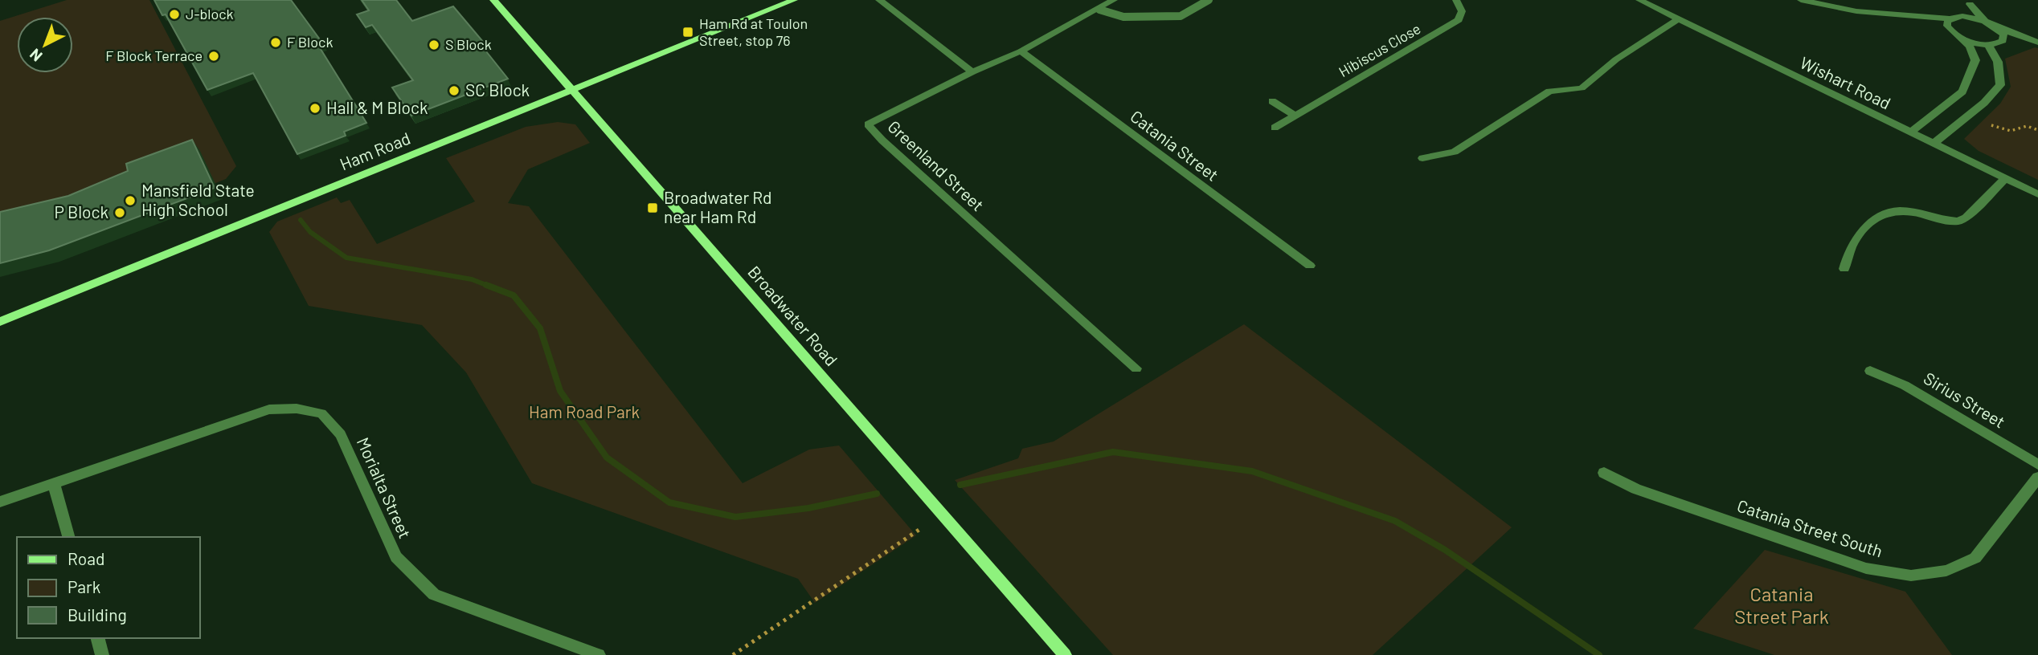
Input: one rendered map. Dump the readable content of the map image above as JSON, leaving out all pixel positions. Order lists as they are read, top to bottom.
{
  "streets": {
    "main road": ["Ham Road", "Broadwater Road"],
    "street": [
      "Hibiscus Close",
      "Wishart Road",
      "Catania Street",
      "Greenland Street",
      "Sirius Street",
      "Morialta Street",
      "Catania Street South"
    ]
  },
  "crossings": [
    ["Catania Street", "Greenland Street"],
    ["Ham Road", "Broadwater Road"]
  ],
  "parks": ["Ham Road Park", "Catania Street Park"],
  "places": {
    "other": [
      "J-block",
      "F Block",
      "S Block",
      "F Block Terrace",
      "SC Block",
      "Hall & M Block",
      "Mansfield State High School",
      "P Block"
    ],
    "transit": ["Ham Rd at Toulon Street, stop 76", "Broadwater Rd near Ham Rd"]
  },
  "legend": ["Road", "Park", "Building"],
  "north": "bottom left"
}
